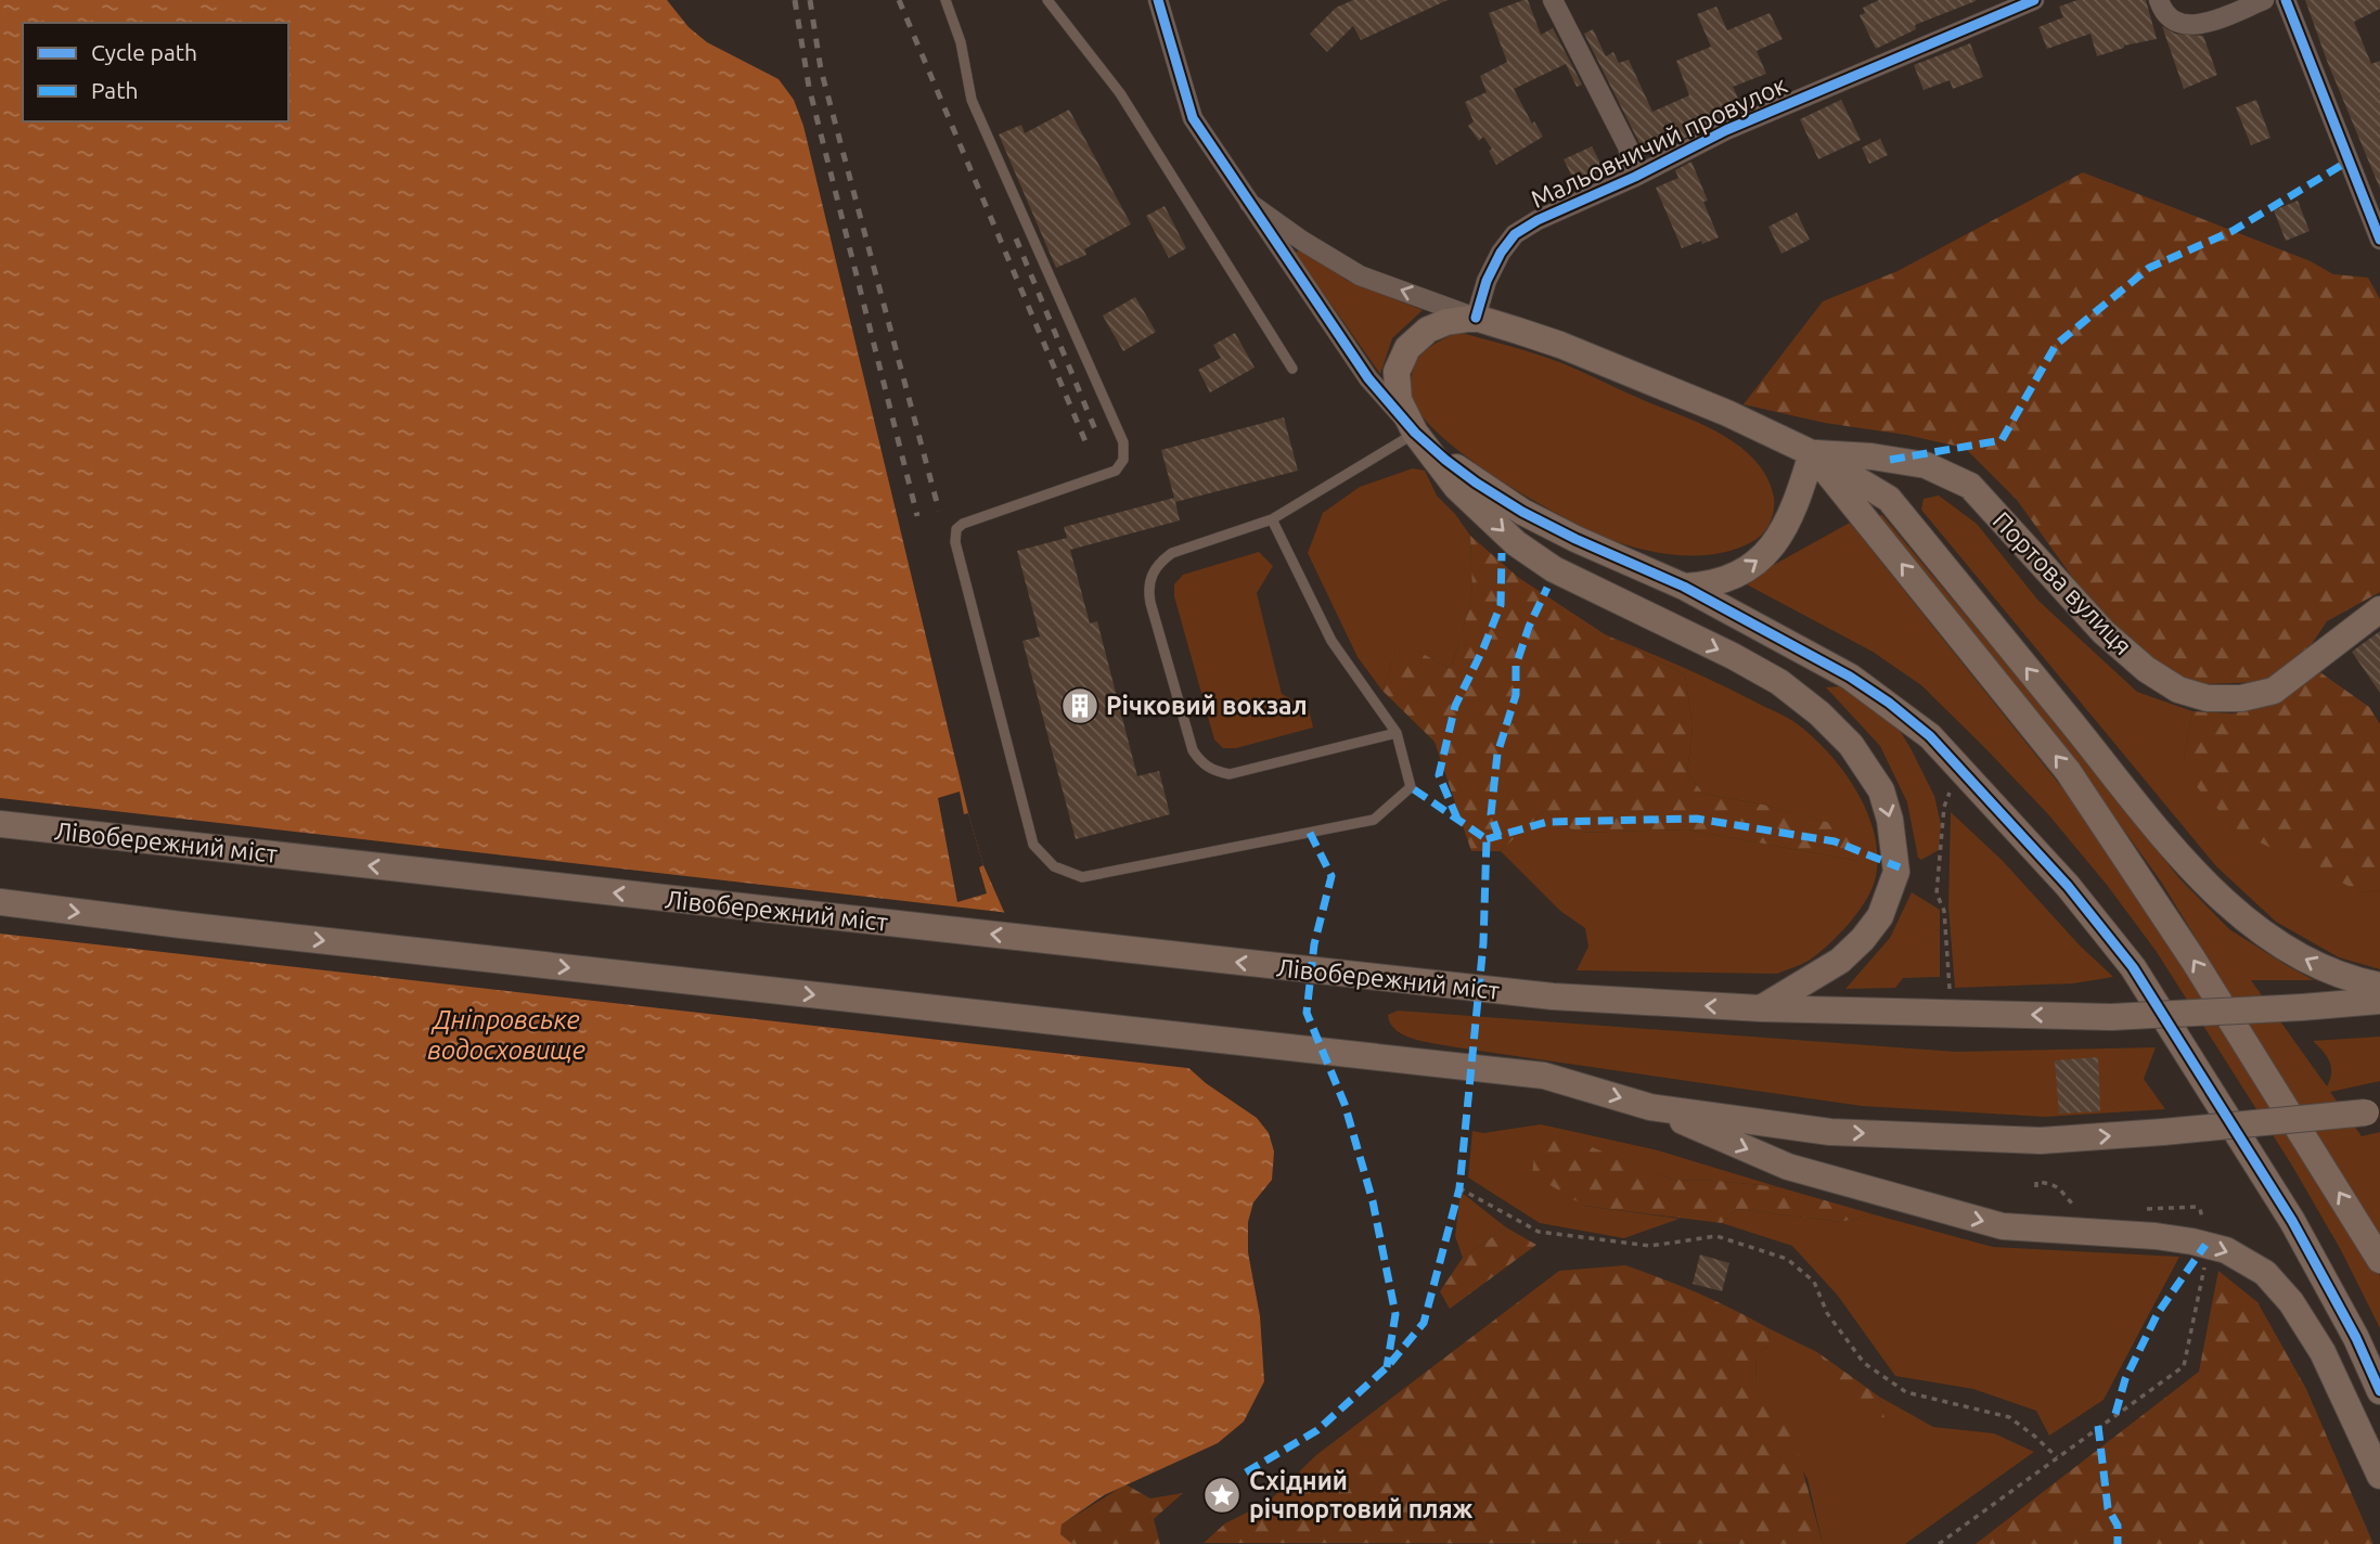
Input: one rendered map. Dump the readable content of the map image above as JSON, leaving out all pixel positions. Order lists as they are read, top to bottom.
{
  "streets": {
    "main road": ["Портова вулиця", "Лівобережний міст"],
    "street": ["Мальовничий провулок"]
  },
  "water": ["Дніпровське водосховище"],
  "places": {
    "building": ["Річковий вокзал"],
    "place": ["Східний річпортовий пляж"]
  },
  "legend": ["Cycle path", "Path"]
}
